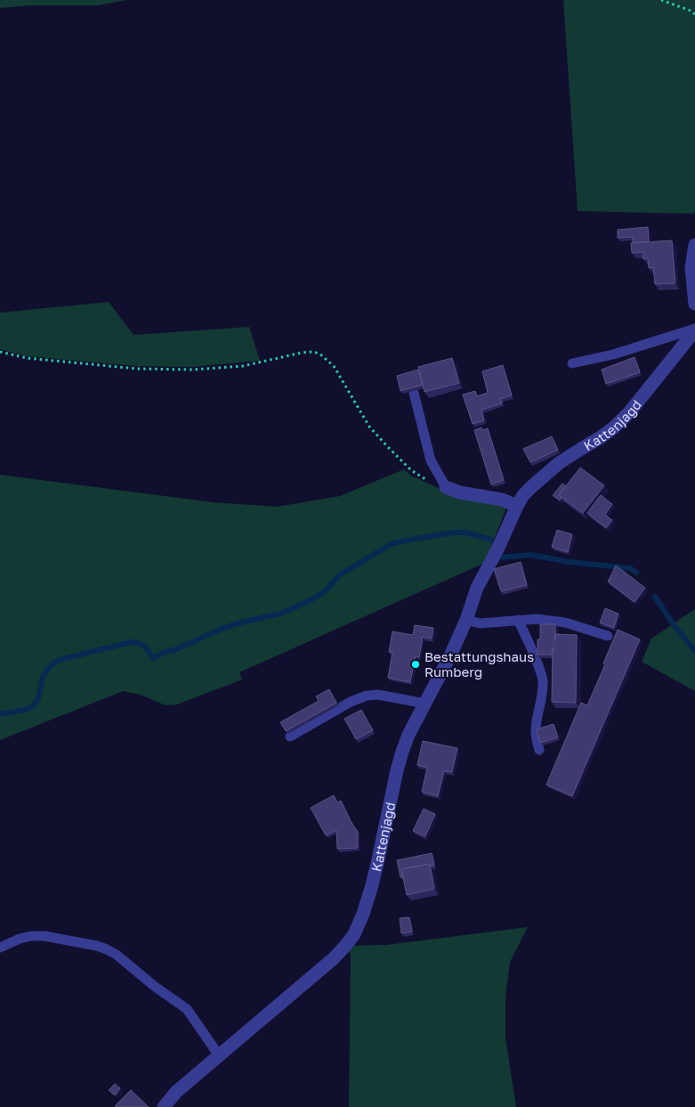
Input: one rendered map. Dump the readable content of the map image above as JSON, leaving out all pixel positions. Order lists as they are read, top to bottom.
{
  "streets": {
    "street": ["Kattenjagd"]
  },
  "places": ["Bestattungshaus Rumberg"]
}
